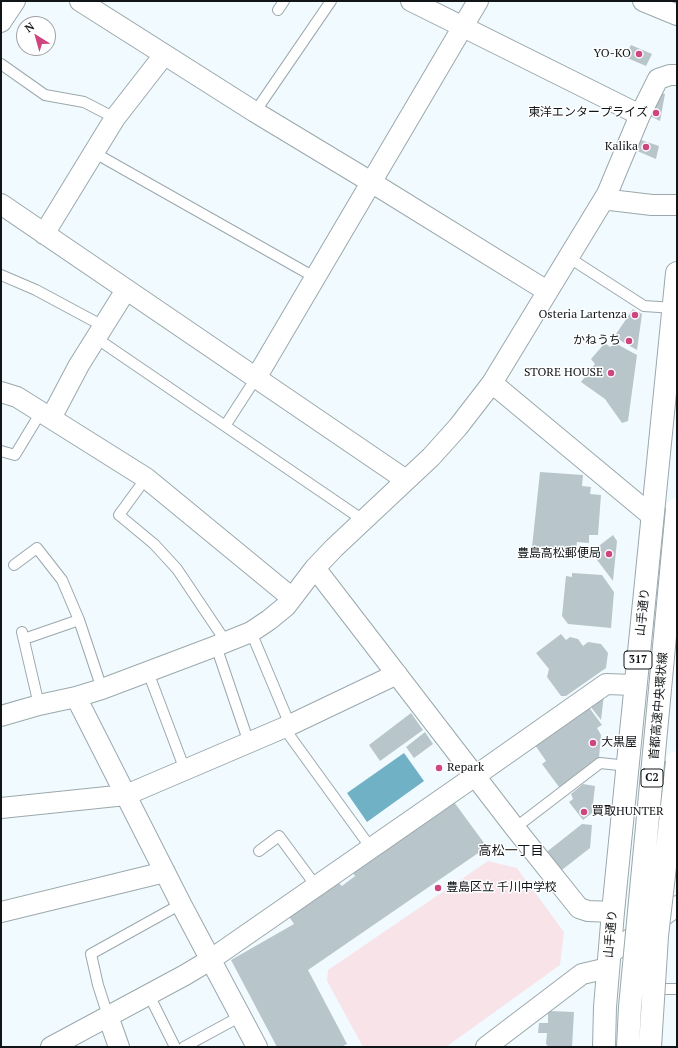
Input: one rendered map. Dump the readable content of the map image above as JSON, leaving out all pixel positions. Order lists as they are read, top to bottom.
{
  "streets": {
    "main road": [
      "山手通り",
      "317",
      "首都高速中央環状線",
      "C2"
    ]
  },
  "districts": ["高松一丁目"],
  "places": [
    "YO-KO",
    "東洋エンタープライズ",
    "Kalika",
    "Osteria Lartenza",
    "かねうち",
    "STORE HOUSE",
    "豊島高松郵便局",
    "大黒屋",
    "Repark",
    "買取HUNTER",
    "豊島区立 千川中学校"
  ],
  "north": "top left"
}
